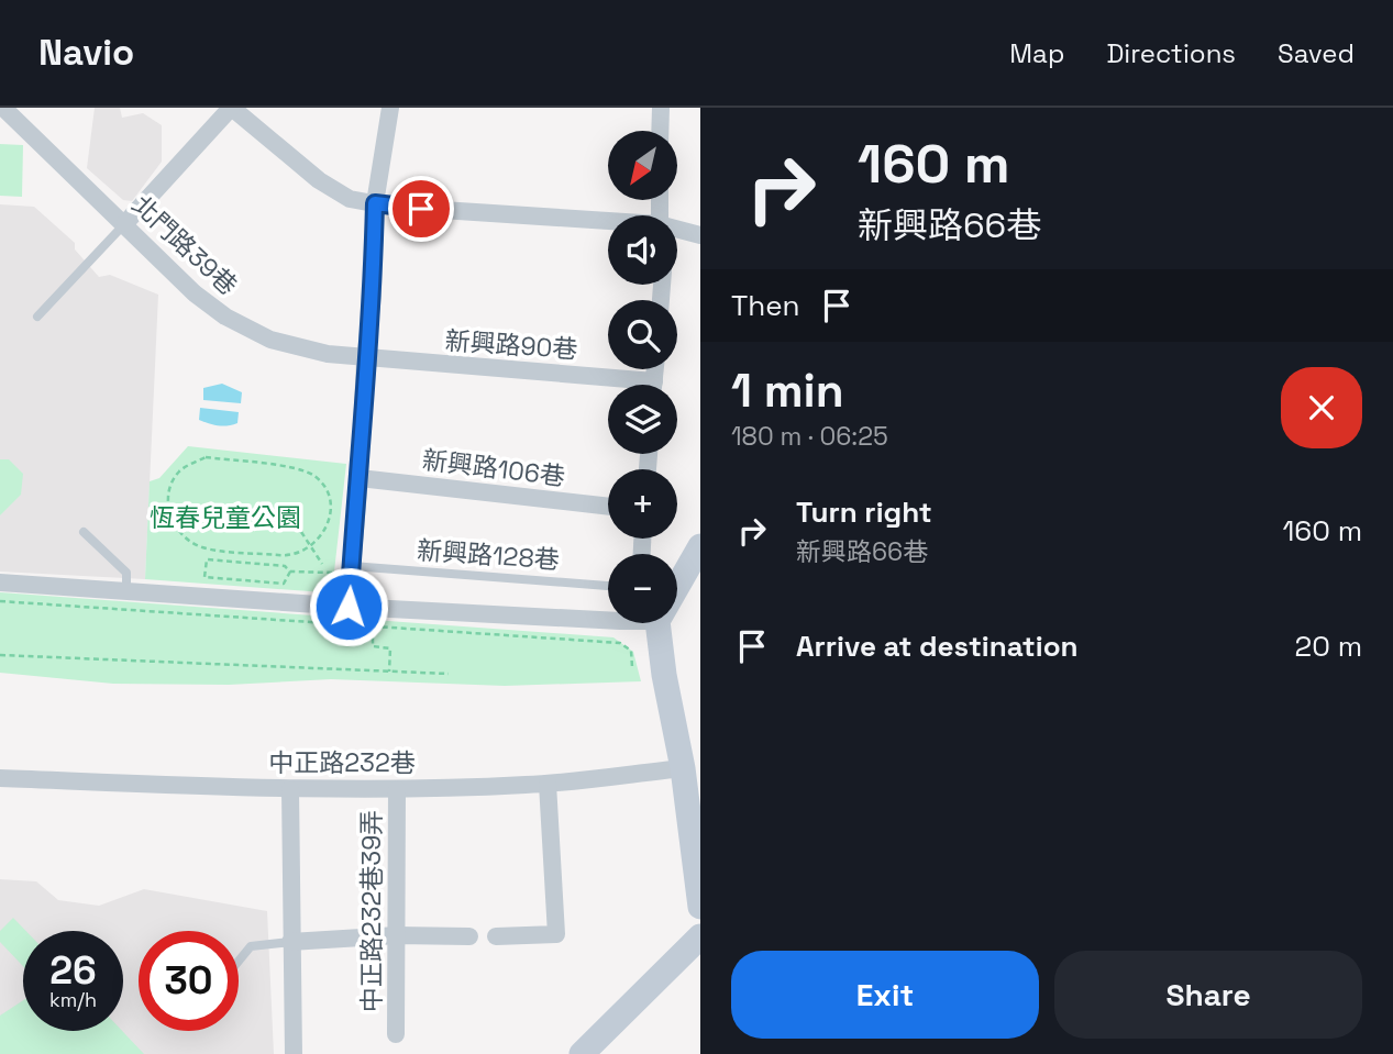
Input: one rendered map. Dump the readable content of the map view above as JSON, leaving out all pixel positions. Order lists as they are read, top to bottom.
{
  "streets": {
    "street": [
      "北門路39巷",
      "新興路90巷",
      "新興路106巷",
      "中正路232巷",
      "中正路232巷39弄"
    ],
    "lane": ["新興路128巷"]
  },
  "crossings": [
    ["北門路39巷", "新興路90巷"],
    ["中正路232巷", "中正路232巷39弄"]
  ],
  "parks": ["恆春兒童公園"],
  "north": "bottom left",
  "page": {
    "header": "Navio",
    "nav": ["Map", "Directions", "Saved"],
    "turn": ["160 m", "新興路66巷"],
    "map_buttons": ["+", "−"],
    "then": "Then",
    "heading": ["1 min", "180 m · 06:25"],
    "list": [
      {
        "name": "Turn right",
        "note": "新興路66巷",
        "value": "160 m"
      },
      {
        "name": "Arrive at destination",
        "value": "20 m"
      }
    ],
    "speed": "26 km/h",
    "limit": "30",
    "buttons": ["Exit", "Share"]
  }
}
